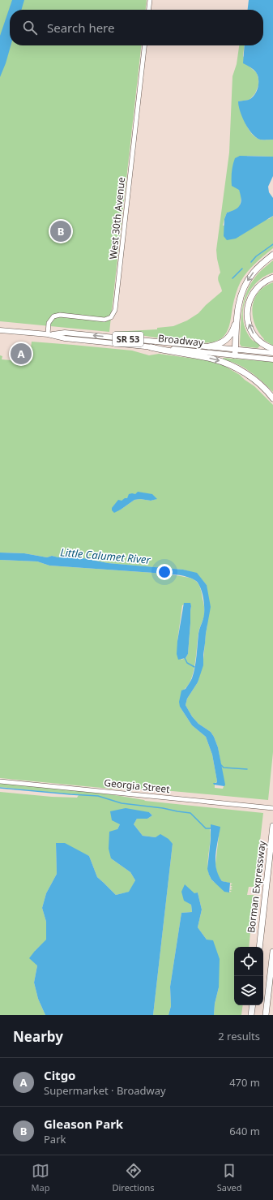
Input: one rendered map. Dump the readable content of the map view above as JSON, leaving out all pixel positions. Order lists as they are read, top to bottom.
{
  "streets": {
    "highway": ["Borman Expressway"],
    "main road": ["SR 53", "Broadway"],
    "street": ["West 30th Avenue", "Georgia Street"]
  },
  "crossings": [
    ["West 30th Avenue", "Broadway"]
  ],
  "water": ["Little Calumet River"],
  "page": {
    "search": "Search here",
    "pins": ["B", "A"],
    "heading": ["Nearby", "2 results"],
    "list": [
      {
        "mark": "A",
        "name": "Citgo",
        "note": "Supermarket · Broadway",
        "value": "470 m"
      },
      {
        "mark": "B",
        "name": "Gleason Park",
        "note": "Park",
        "value": "640 m"
      }
    ],
    "nav": ["Map", "Directions", "Saved"]
  }
}
